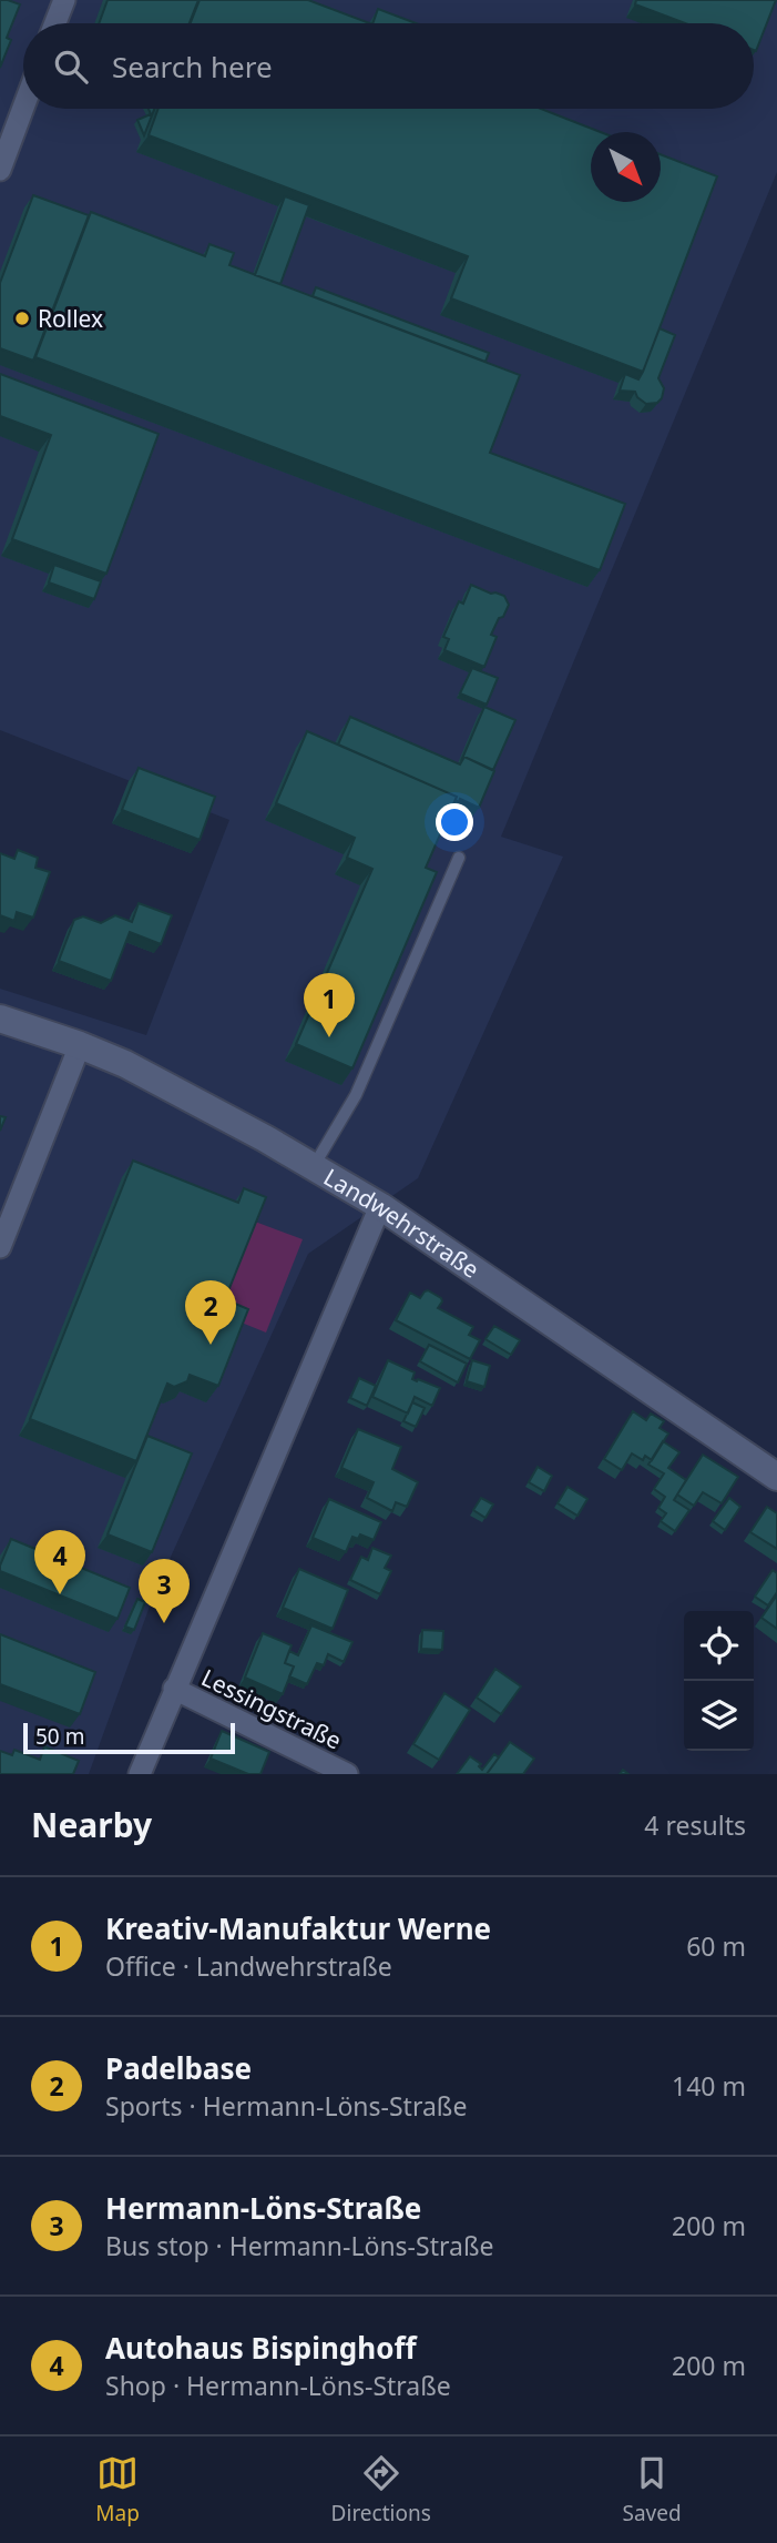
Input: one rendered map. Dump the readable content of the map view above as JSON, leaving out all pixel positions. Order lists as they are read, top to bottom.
{
  "streets": {
    "street": ["Landwehrstraße", "Lessingstraße"]
  },
  "places": ["Rollex"],
  "scale_bar": "50 m",
  "north": "bottom right",
  "page": {
    "search": "Search here",
    "pins": [
      "1",
      "2",
      "4",
      "3"
    ],
    "scale": "50 m",
    "heading": ["Nearby", "4 results"],
    "list": [
      {
        "mark": "1",
        "name": "Kreativ-Manufaktur Werne",
        "note": "Office · Landwehrstraße",
        "value": "60 m"
      },
      {
        "mark": "2",
        "name": "Padelbase",
        "note": "Sports · Hermann-Löns-Straße",
        "value": "140 m"
      },
      {
        "mark": "3",
        "name": "Hermann-Löns-Straße",
        "note": "Bus stop · Hermann-Löns-Straße",
        "value": "200 m"
      },
      {
        "mark": "4",
        "name": "Autohaus Bispinghoff",
        "note": "Shop · Hermann-Löns-Straße",
        "value": "200 m"
      }
    ],
    "nav": ["Map", "Directions", "Saved"]
  }
}
